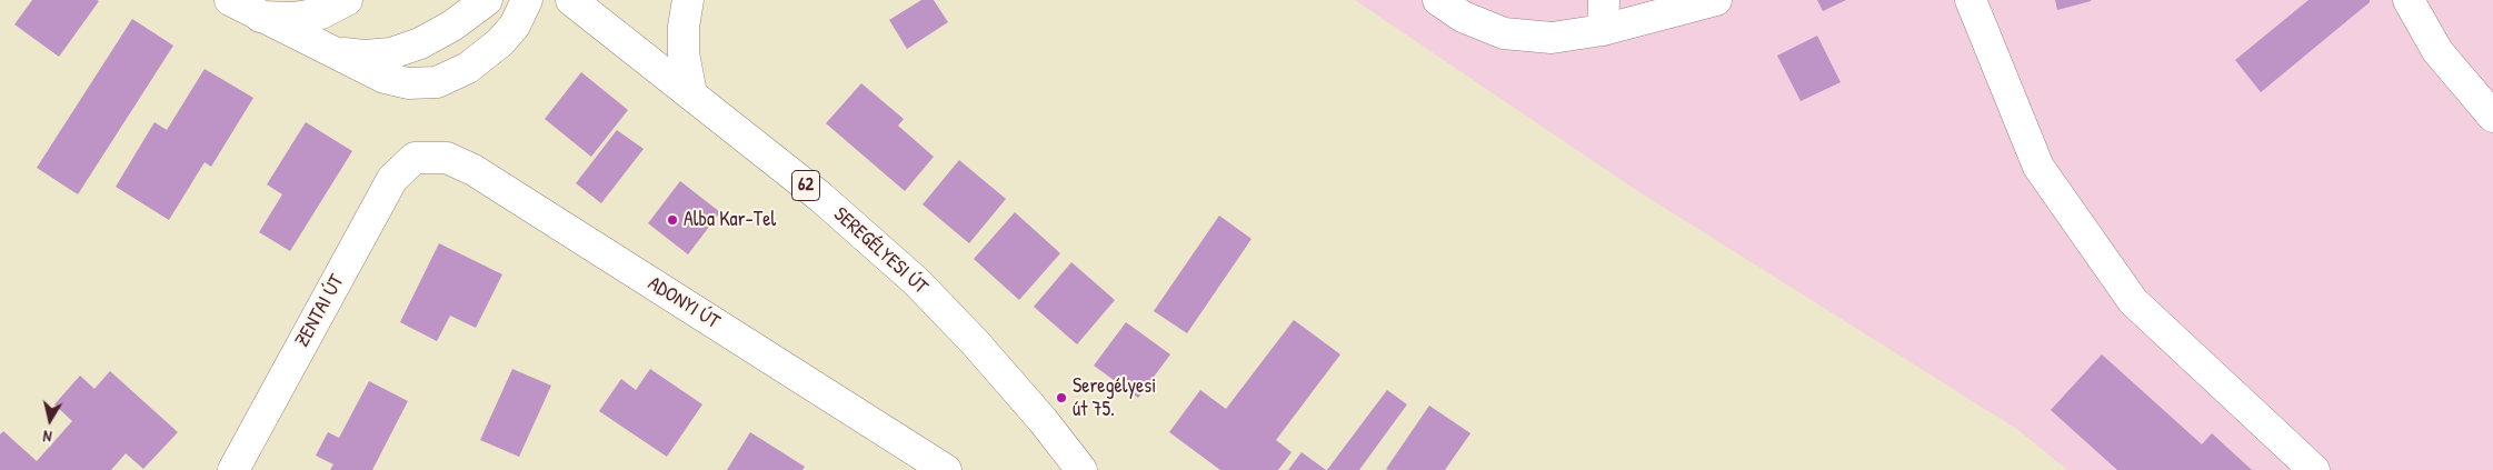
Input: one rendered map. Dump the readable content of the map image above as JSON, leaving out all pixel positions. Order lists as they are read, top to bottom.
{
  "streets": {
    "street": [
      "62",
      "SEREGÉLYESI ÚT",
      "ADONYI ÚT",
      "ZENTAI ÚT"
    ]
  },
  "crossings": [
    ["ADONYI ÚT", "ZENTAI ÚT"]
  ],
  "places": ["Alba Kar-Tel", "Seregélyesi út 75."],
  "north": "bottom"
}
